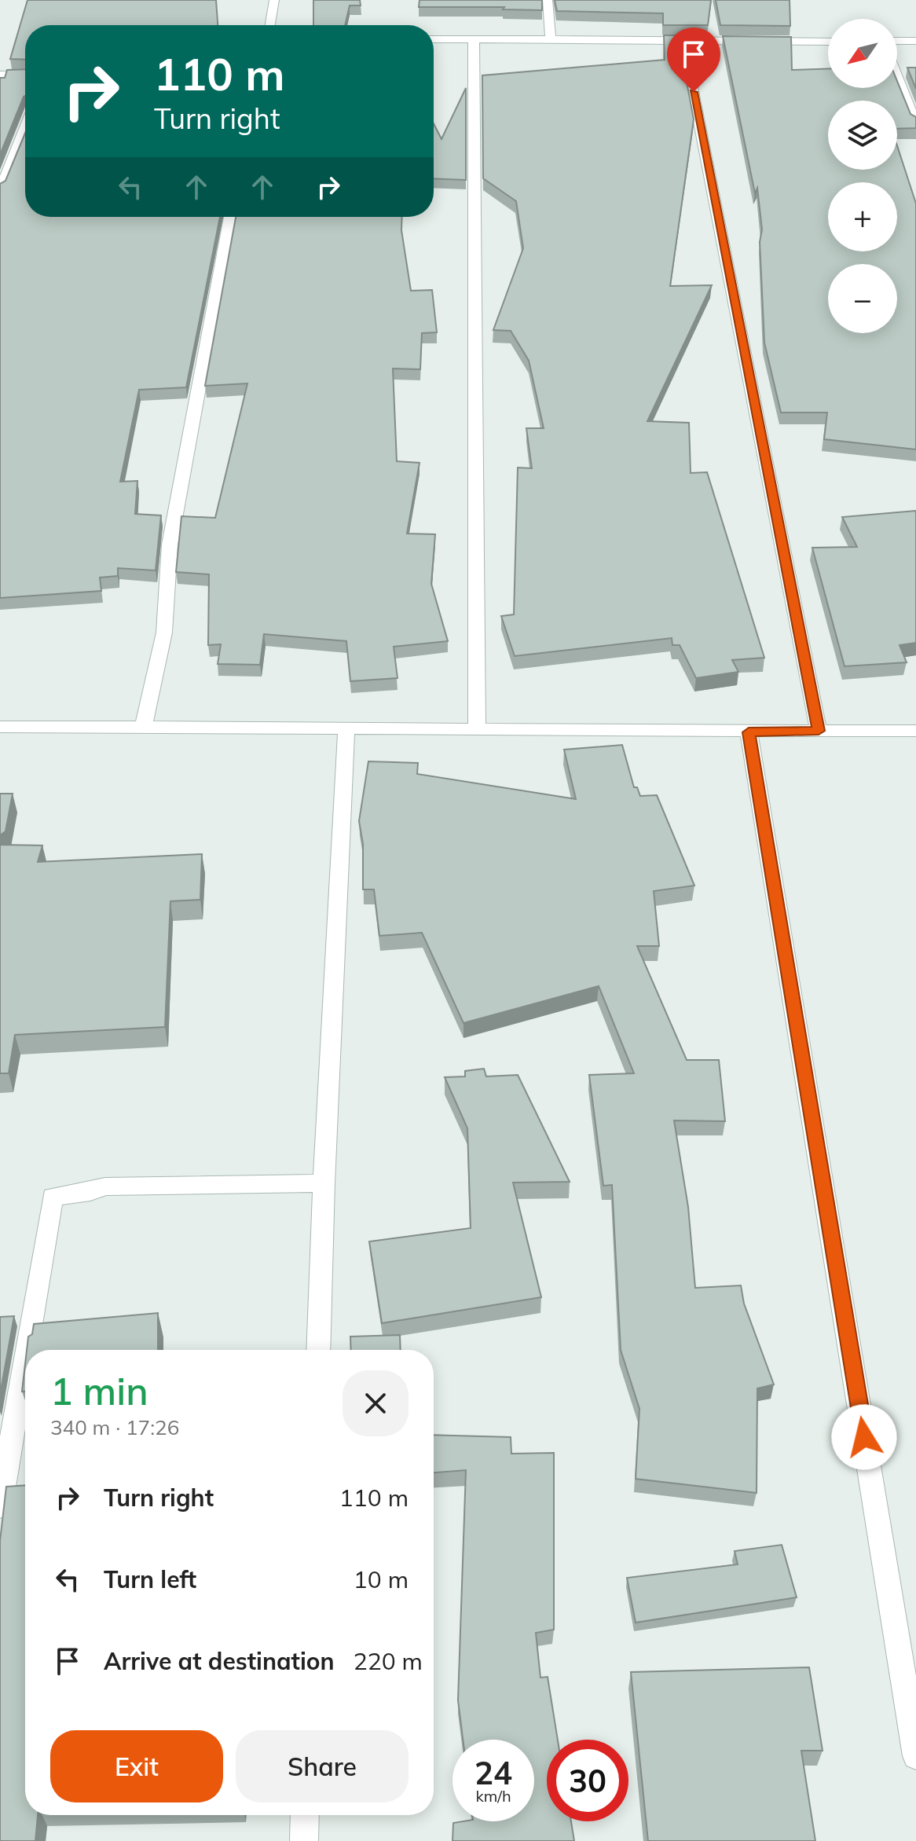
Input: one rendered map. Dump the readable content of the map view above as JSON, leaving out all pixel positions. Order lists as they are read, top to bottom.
{
  "north": "bottom left",
  "page": {
    "map_buttons": ["+", "−"],
    "turn": ["110 m", "Turn right"],
    "heading": ["1 min", "340 m · 17:26"],
    "list": [
      {
        "name": "Turn right",
        "value": "110 m"
      },
      {
        "name": "Turn left",
        "value": "10 m"
      },
      {
        "name": "Arrive at destination",
        "value": "220 m"
      }
    ],
    "buttons": ["Exit", "Share"],
    "speed": "24 km/h",
    "limit": "30"
  }
}
